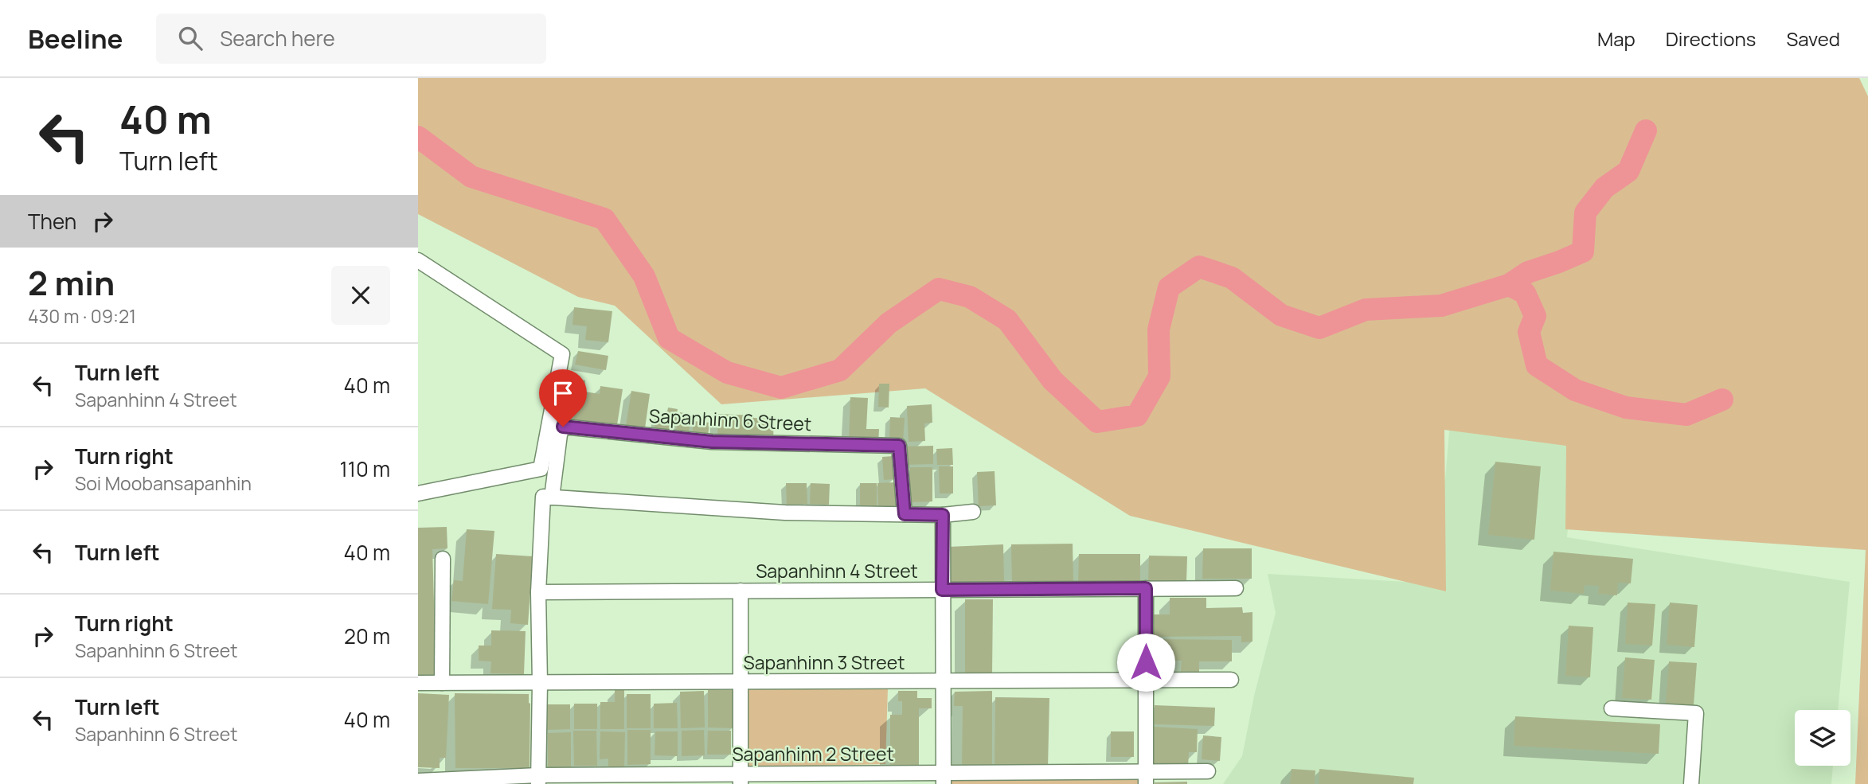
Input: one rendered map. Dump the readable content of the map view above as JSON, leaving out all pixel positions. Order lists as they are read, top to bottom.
{
  "streets": {
    "street": [
      "Sapanhinn 6 Street",
      "Sapanhinn 4 Street",
      "Sapanhinn 3 Street",
      "Sapanhinn 2 Street"
    ]
  },
  "page": {
    "header": "Beeline",
    "search": "Search here",
    "nav": ["Map", "Directions", "Saved"],
    "turn": ["40 m", "Turn left"],
    "then": "Then",
    "heading": ["2 min", "430 m · 09:21"],
    "list": [
      {
        "name": "Turn left",
        "note": "Sapanhinn 4 Street",
        "value": "40 m"
      },
      {
        "name": "Turn right",
        "note": "Soi Moobansapanhin",
        "value": "110 m"
      },
      {
        "name": "Turn left",
        "value": "40 m"
      },
      {
        "name": "Turn right",
        "note": "Sapanhinn 6 Street",
        "value": "20 m"
      },
      {
        "name": "Turn left",
        "note": "Sapanhinn 6 Street",
        "value": "40 m"
      }
    ]
  }
}
